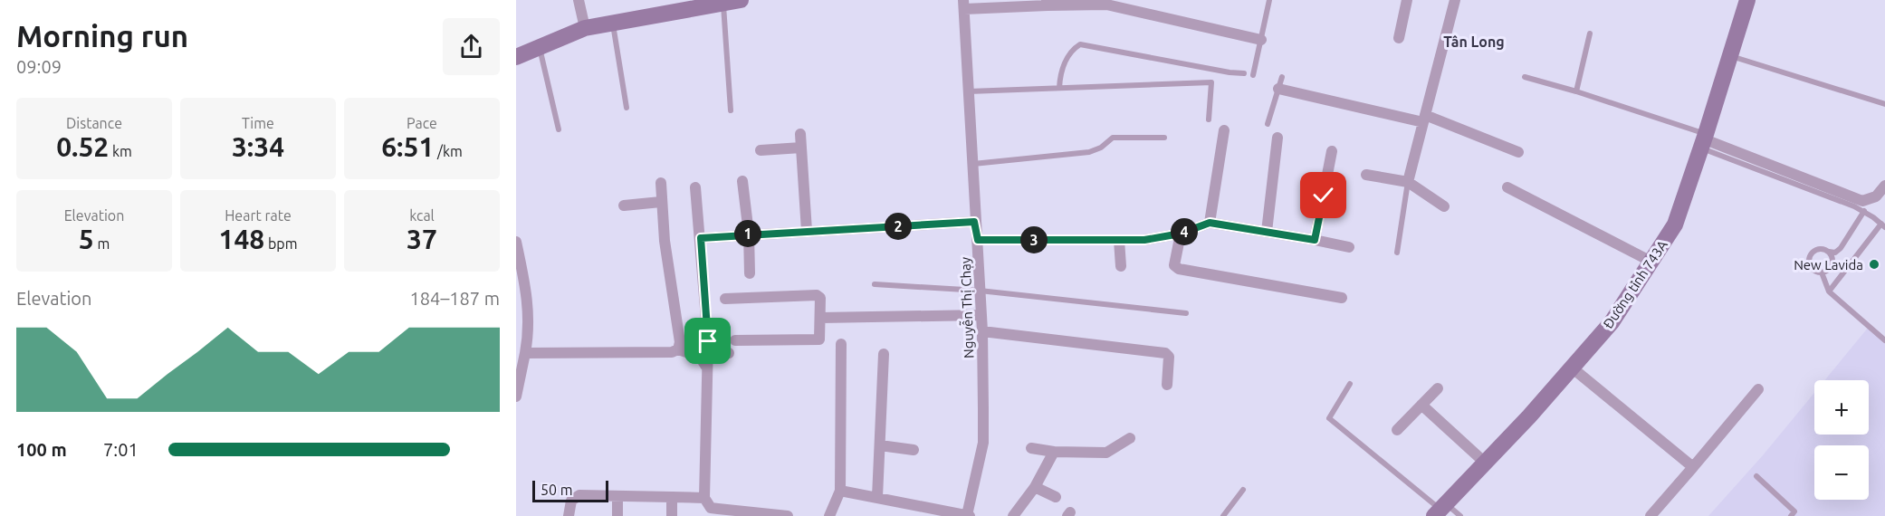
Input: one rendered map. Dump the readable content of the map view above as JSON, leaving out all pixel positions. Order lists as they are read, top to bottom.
{
  "streets": {
    "main road": ["Đường tỉnh 743A"],
    "street": ["Nguyễn Thị Chạy"]
  },
  "districts": ["Tân Long"],
  "places": ["New Lavida"],
  "scale_bar": "50 m",
  "page": {
    "heading": ["Morning run", "09:09"],
    "stats": [
      ["Distance", "0.52 km"],
      ["Time", "3:34"],
      ["Pace", "6:51 /km"],
      ["Elevation", "5 m"],
      ["Heart rate", "148 bpm"],
      ["kcal", "37"]
    ],
    "pins": [
      "2",
      "4",
      "1",
      "3"
    ],
    "chart": ["Elevation", "184–187 m"],
    "map_buttons": ["+", "−"],
    "list": [
      {
        "name": "100 m",
        "note": "7:01"
      }
    ],
    "scale": "50 m"
  }
}
